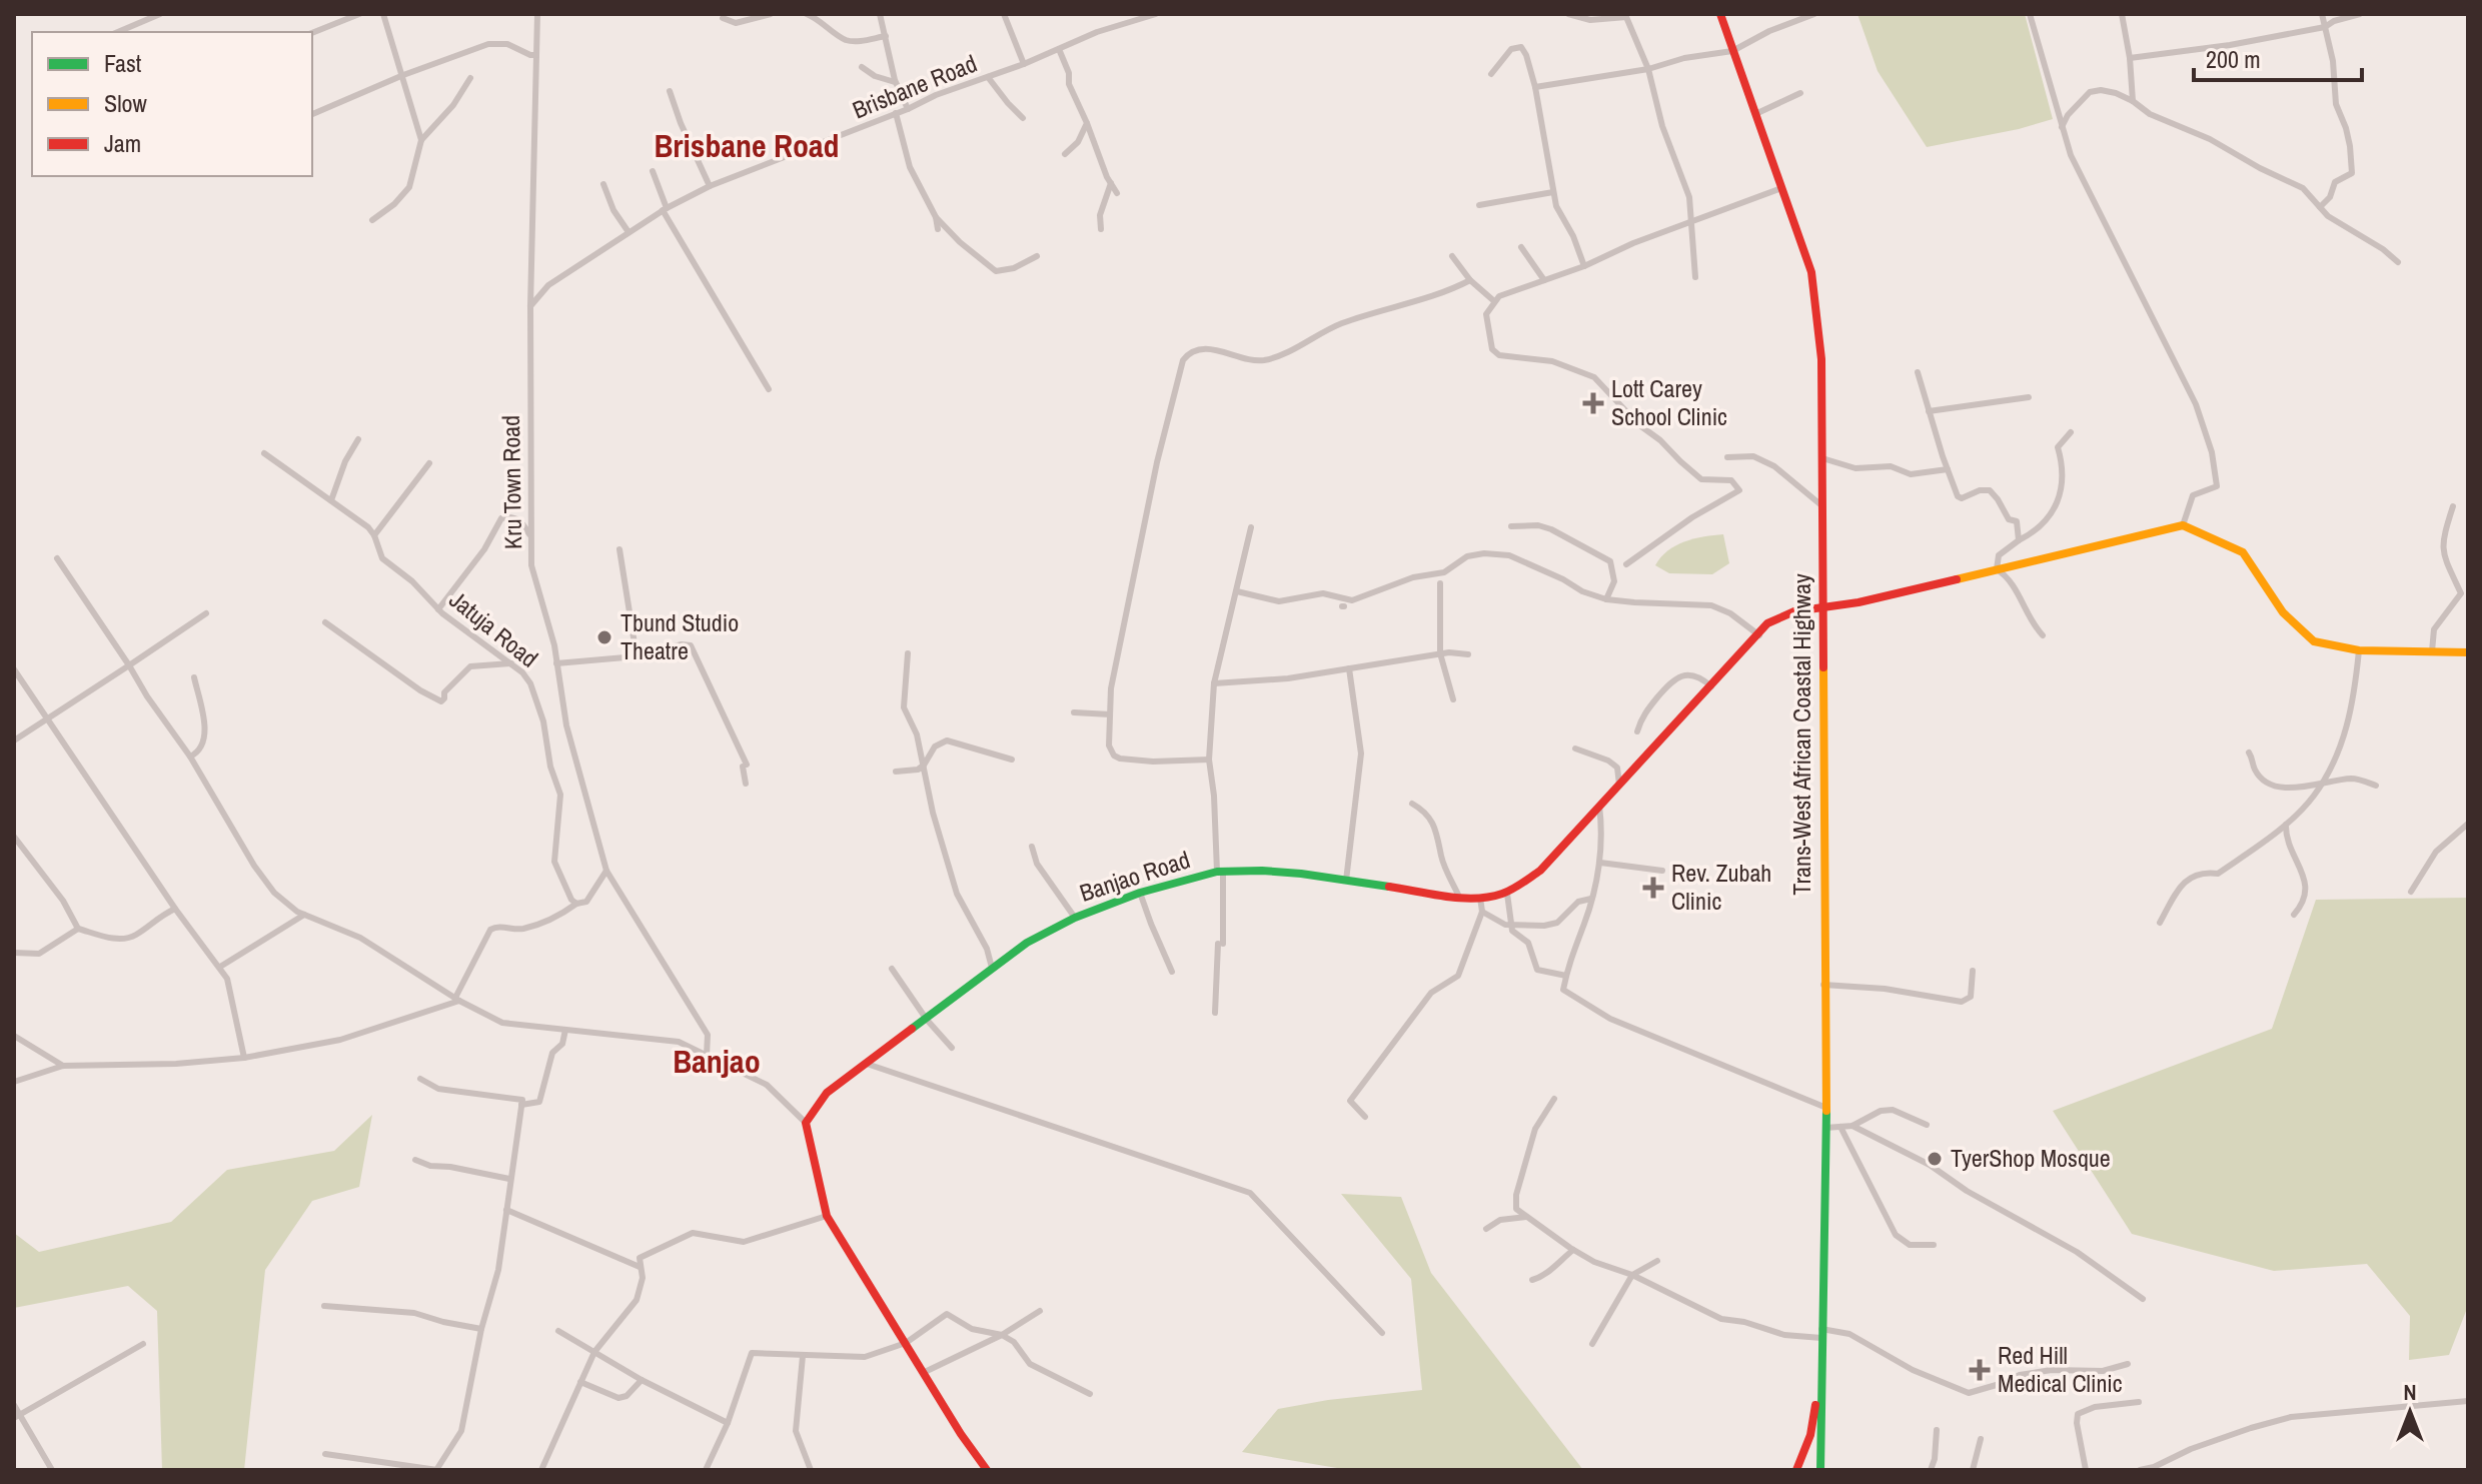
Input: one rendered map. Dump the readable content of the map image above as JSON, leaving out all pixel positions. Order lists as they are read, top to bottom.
{
  "streets": {
    "main road": ["Trans-West African Coastal Highway", "Banjao Road"],
    "street": ["Brisbane Road", "Kru Town Road", "Jatuja Road"]
  },
  "crossings": [
    ["Brisbane Road", "Kru Town Road"],
    ["Trans-West African Coastal Highway", "Banjao Road"]
  ],
  "districts": ["Brisbane Road", "Banjao"],
  "places": {
    "health": ["Lott Carey School Clinic", "Rev. Zubah Clinic", "Red Hill Medical Clinic"],
    "other": ["Tbund Studio Theatre", "TyerShop Mosque"]
  },
  "legend": ["Fast", "Slow", "Jam"],
  "scale_bar": "200 m",
  "north": "top"
}
